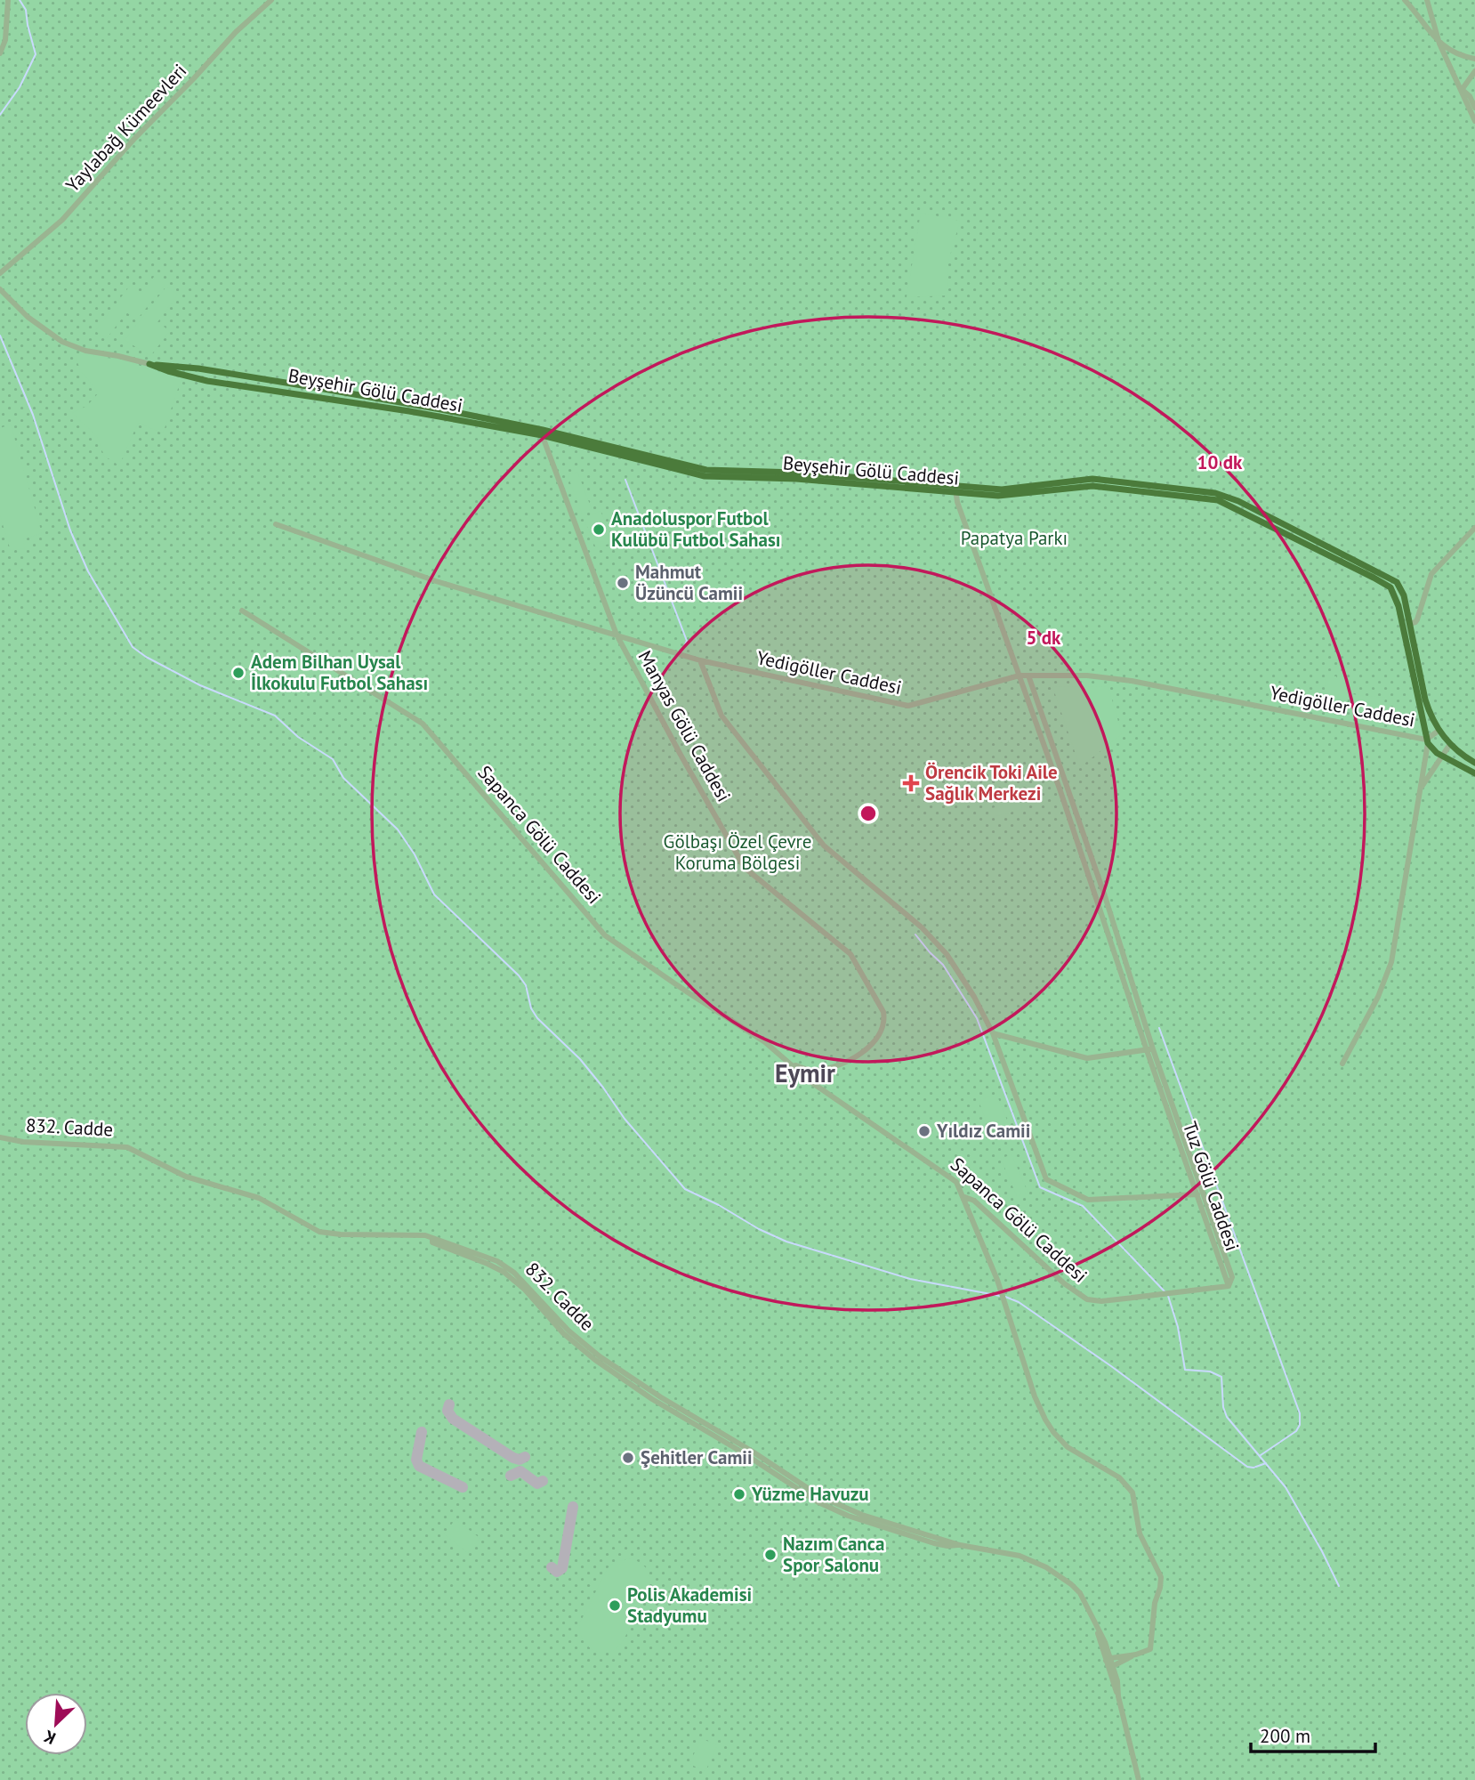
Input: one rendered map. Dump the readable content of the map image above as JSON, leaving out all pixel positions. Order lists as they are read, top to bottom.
{
  "streets": {
    "main road": ["Beyşehir Gölü Caddesi"],
    "street": [
      "Yaylabağ Kümeevleri",
      "Yedigöller Caddesi",
      "Manyas Gölü Caddesi",
      "Sapanca Gölü Caddesi",
      "832. Cadde",
      "Tuz Gölü Caddesi"
    ]
  },
  "crossings": [
    ["Beyşehir Gölü Caddesi", "Manyas Gölü Caddesi"],
    ["Beyşehir Gölü Caddesi", "Tuz Gölü Caddesi"],
    ["Yedigöller Caddesi", "Manyas Gölü Caddesi"],
    ["Yedigöller Caddesi", "Tuz Gölü Caddesi"],
    ["Manyas Gölü Caddesi", "Sapanca Gölü Caddesi"],
    ["Sapanca Gölü Caddesi", "Tuz Gölü Caddesi"]
  ],
  "districts": ["Eymir"],
  "parks": ["Papatya Parkı", "Gölbaşı Özel Çevre Koruma Bölgesi"],
  "places": {
    "other": [
      "Anadoluspor Futbol Kulübü Futbol Sahası",
      "Mahmut Üzüncü Camii",
      "Adem Bilhan Uysal İlkokulu Futbol Sahası",
      "Yıldız Camii",
      "Şehitler Camii",
      "Yüzme Havuzu",
      "Nazım Canca Spor Salonu",
      "Polis Akademisi Stadyumu"
    ],
    "health": ["Örencik Toki Aile Sağlık Merkezi"]
  },
  "scale_bar": "200 m",
  "north": "bottom left",
  "rings": ["10 dk", "5 dk"]
}
